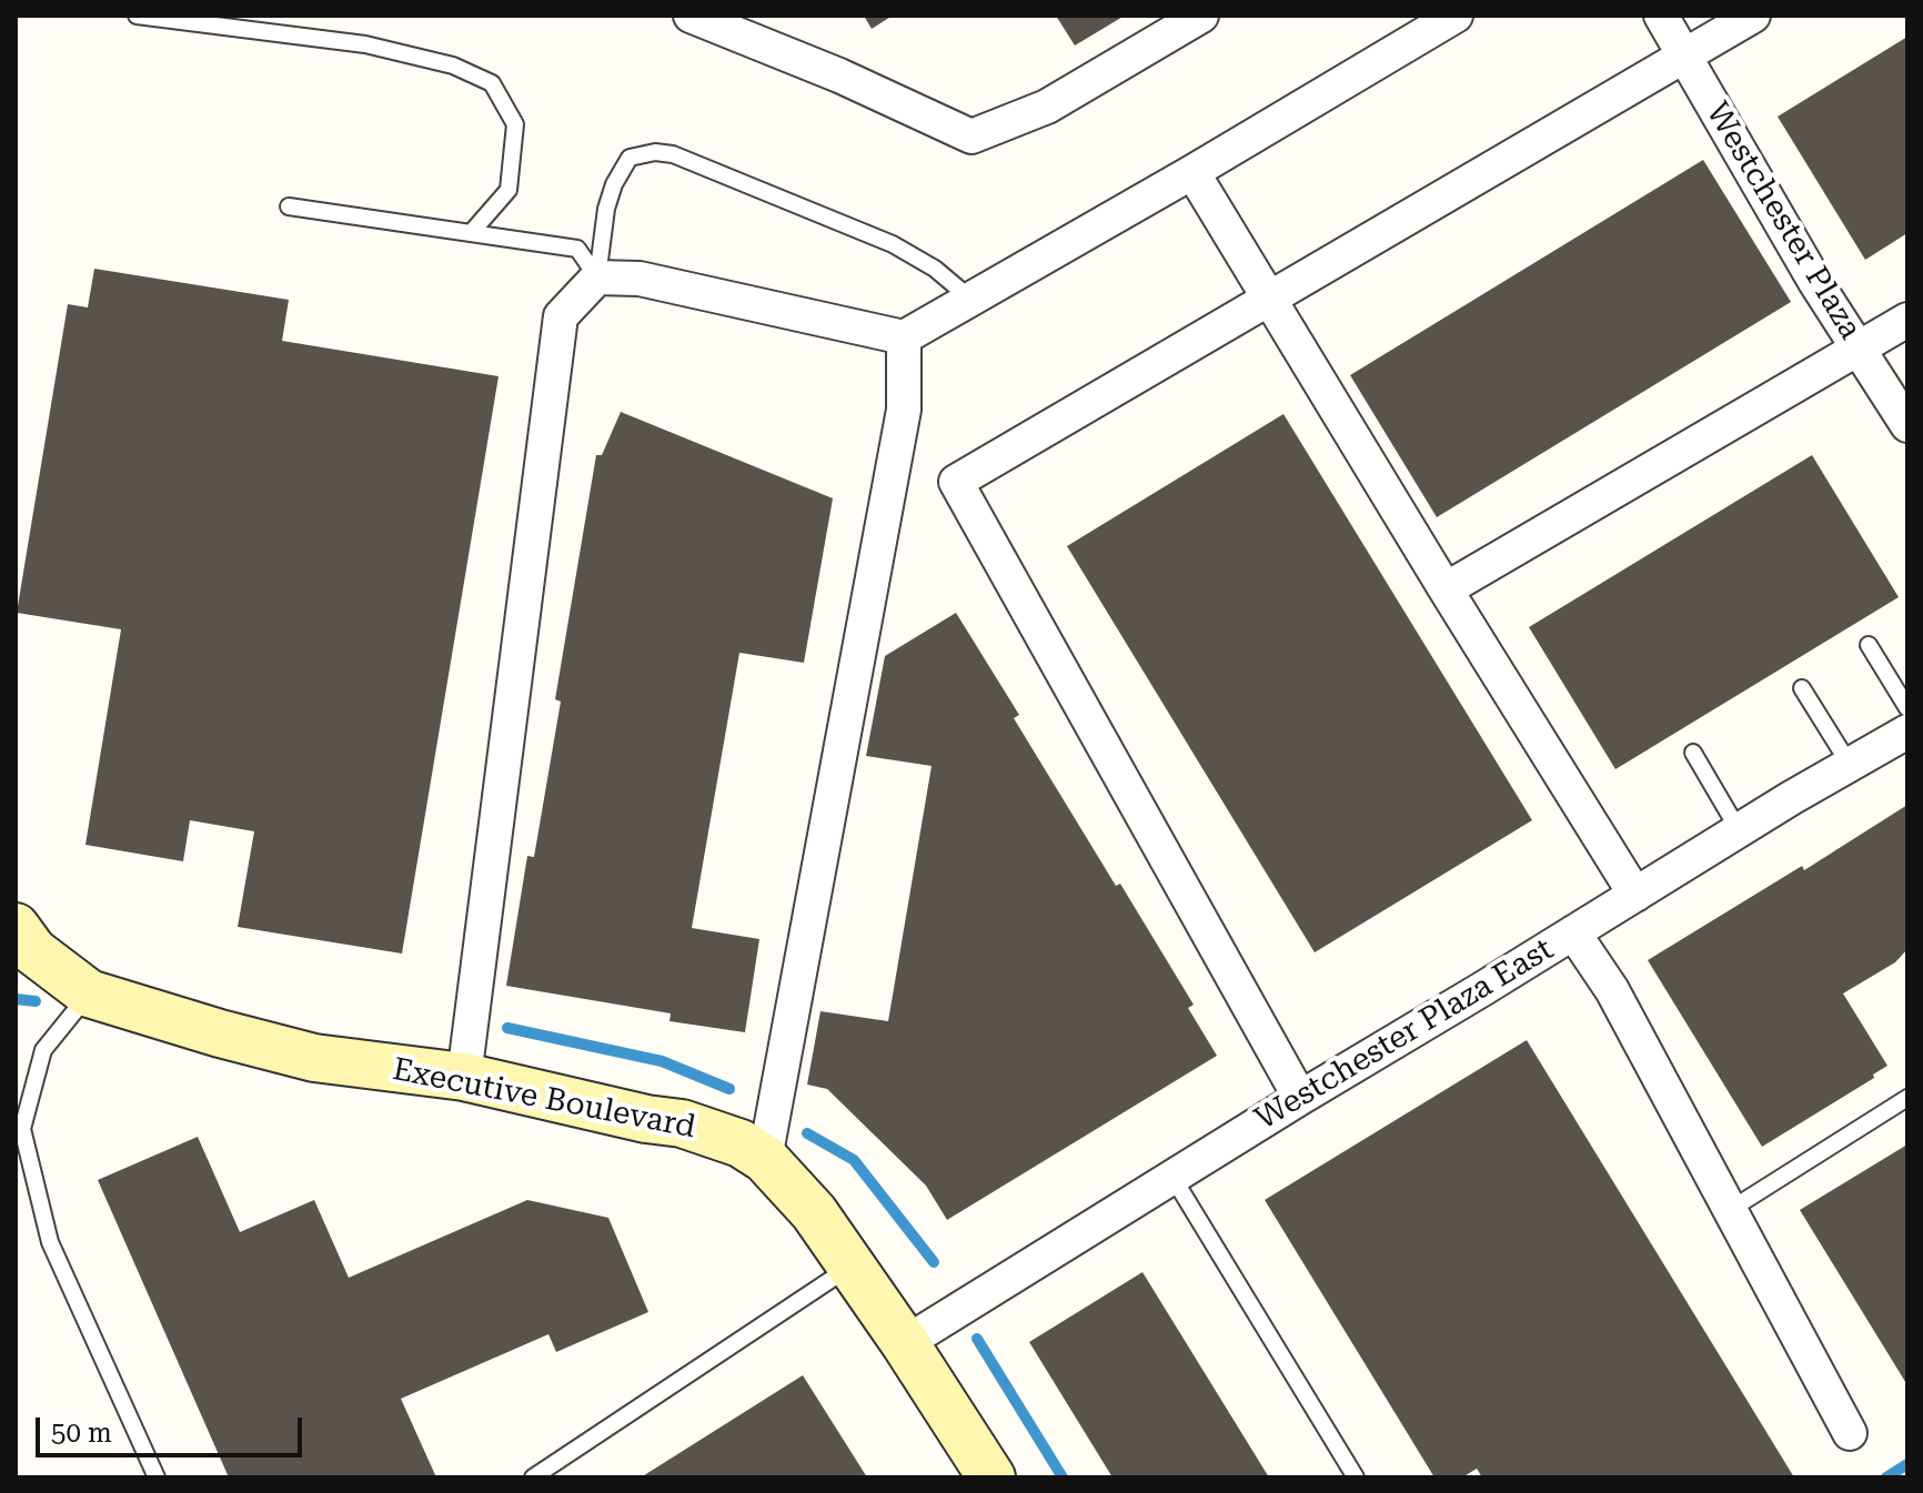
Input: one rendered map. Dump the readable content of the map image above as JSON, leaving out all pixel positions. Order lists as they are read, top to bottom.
{
  "streets": {
    "street": ["Westchester Plaza", "Westchester Plaza East", "Executive Boulevard"]
  },
  "crossings": [
    ["Westchester Plaza East", "Executive Boulevard"]
  ],
  "scale_bar": "50 m"
}
